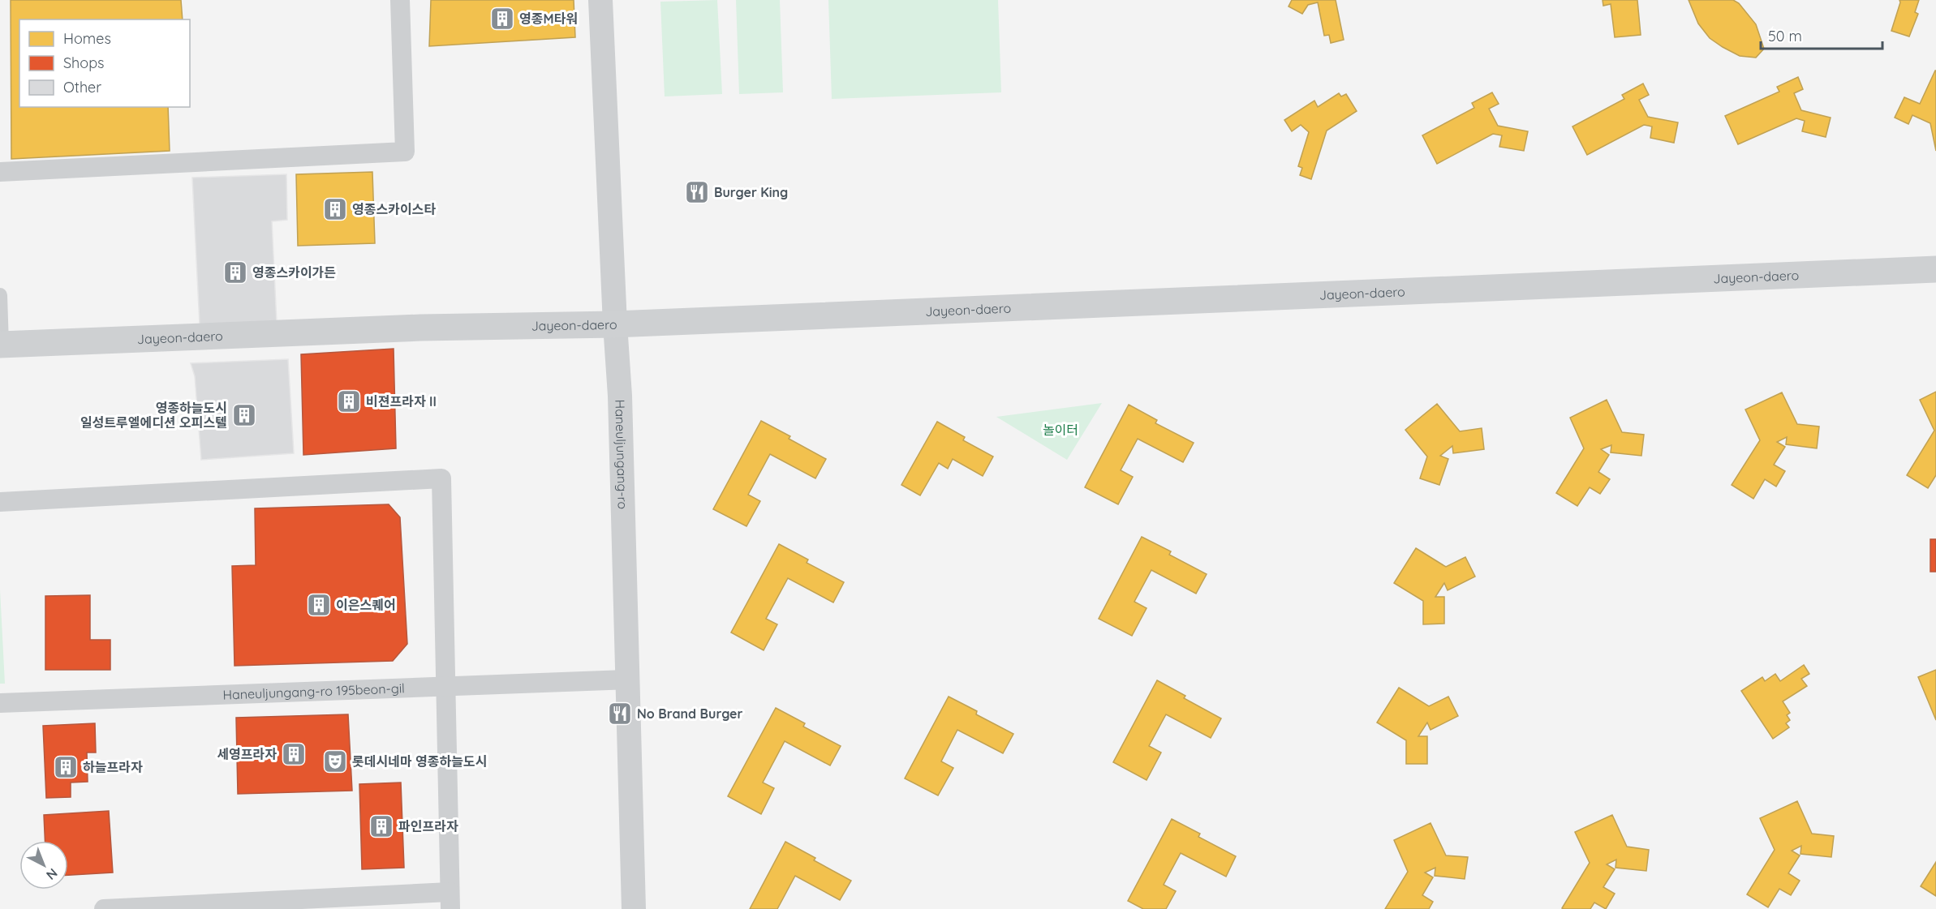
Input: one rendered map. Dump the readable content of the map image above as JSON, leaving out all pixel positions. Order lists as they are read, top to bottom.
{
  "streets": {
    "main road": ["Jayeon-daero"],
    "street": ["Haneuljungang-ro", "Haneuljungang-ro 195beon-gil"]
  },
  "crossings": [
    ["Jayeon-daero", "Haneuljungang-ro"],
    ["Haneuljungang-ro", "Haneuljungang-ro 195beon-gil"]
  ],
  "parks": ["놀이터"],
  "places": {
    "building": [
      "영종M타워",
      "영종스카이스타",
      "영종스카이가든",
      "비젼프라자 II",
      "영종하늘도시 일성트루엘에디션 오피스텔",
      "이은스퀘어",
      "세영프라자",
      "하늘프라자",
      "파인프라자"
    ],
    "restaurant": ["Burger King", "No Brand Burger"],
    "theatre": ["롯데시네마 영종하늘도시"]
  },
  "legend": ["Homes", "Shops", "Other"],
  "scale_bar": "50 m",
  "north": "bottom right"
}
